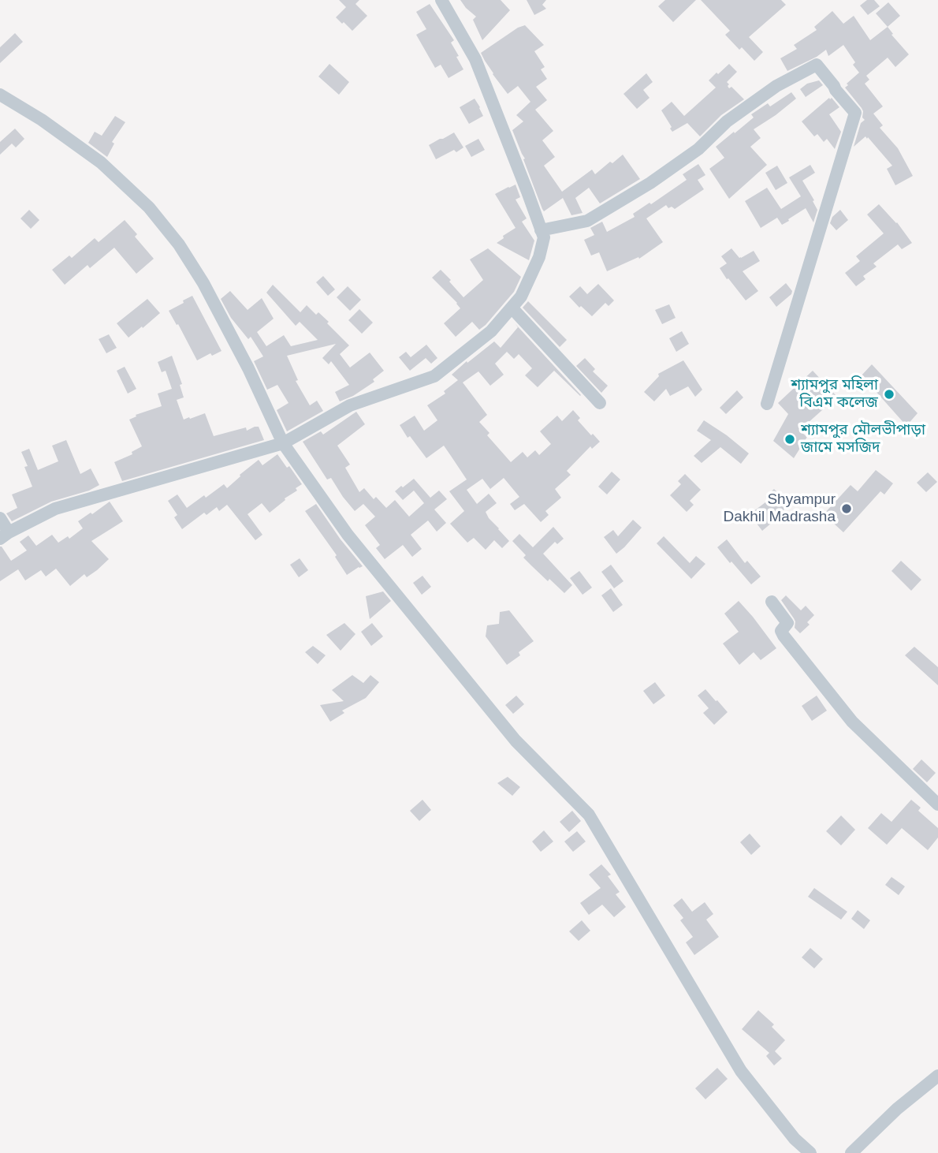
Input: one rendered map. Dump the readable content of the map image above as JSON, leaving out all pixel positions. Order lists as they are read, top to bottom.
{
  "places": ["শ্যামপুর মহিলা বিএম কলেজ", "শ্যামপুর মৌলভীপাড়া জামে মসজিদ", "Shyampur Dakhil Madrasha"]
}
